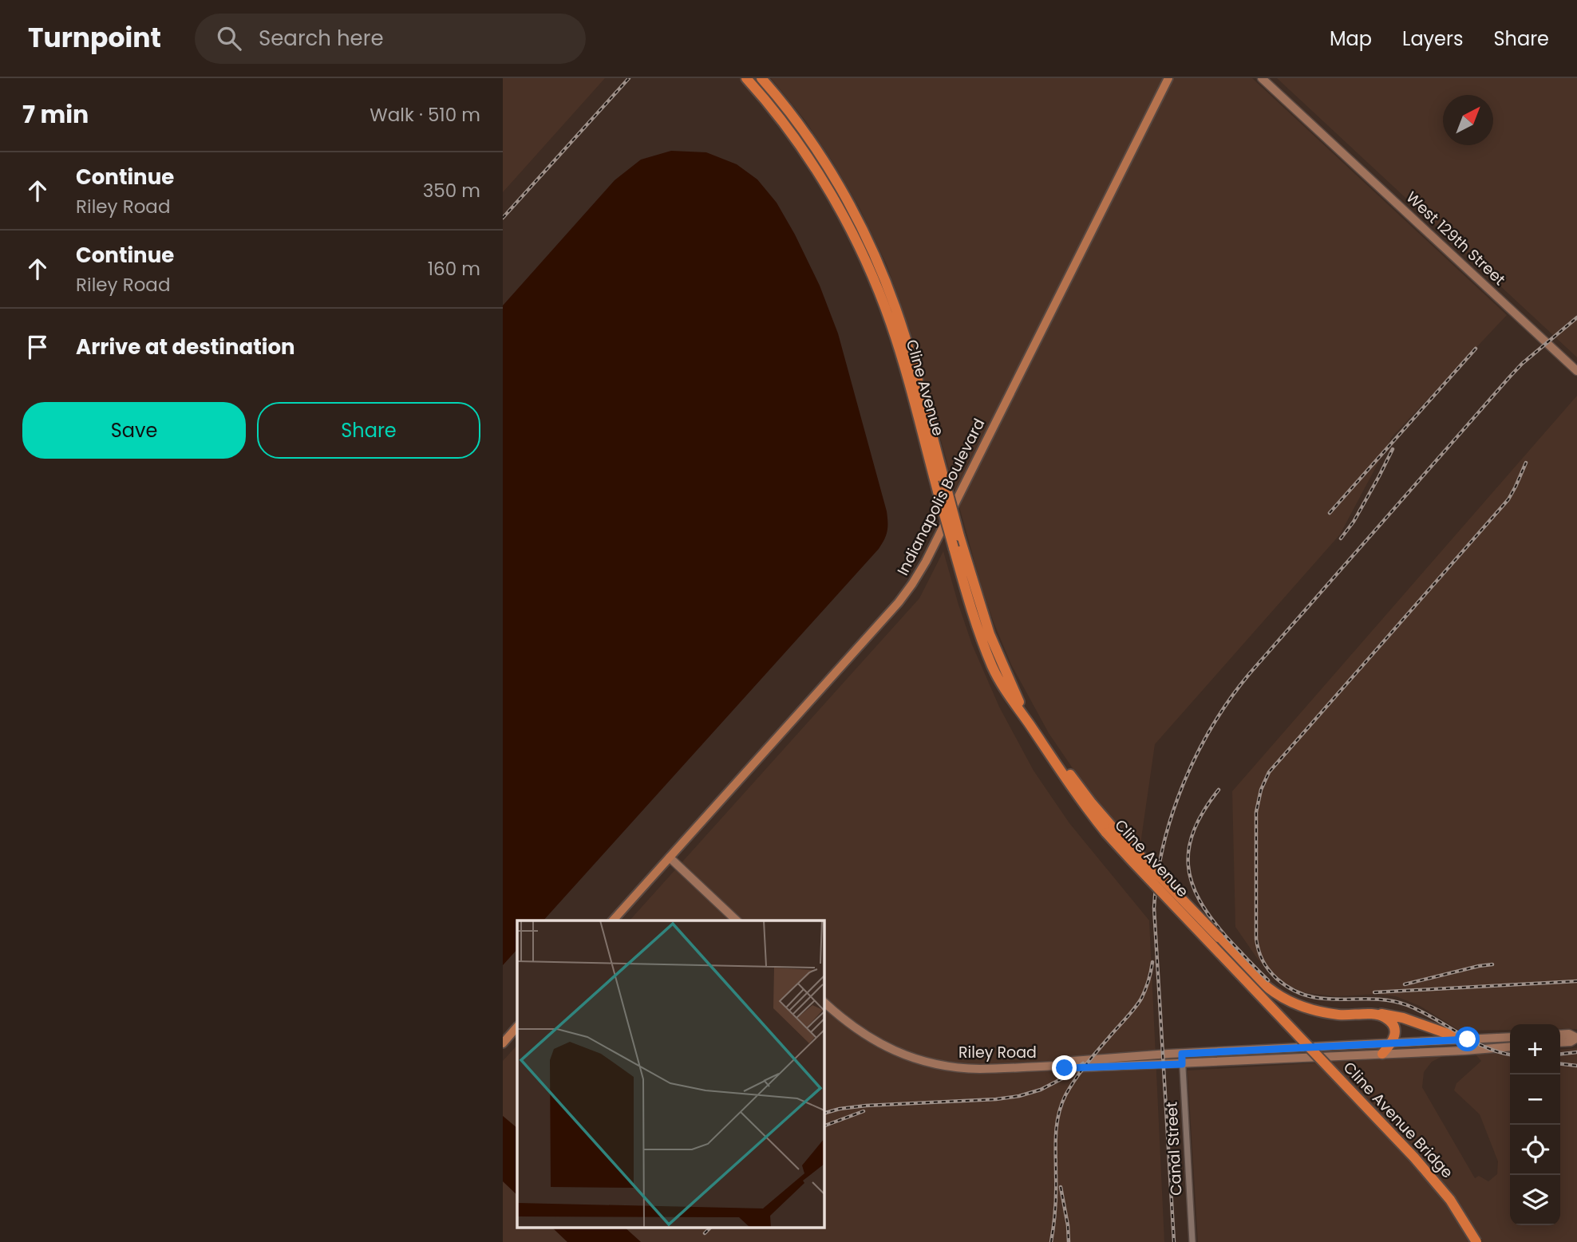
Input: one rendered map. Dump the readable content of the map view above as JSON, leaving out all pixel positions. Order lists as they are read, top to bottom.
{
  "streets": {
    "highway": ["Cline Avenue", "Cline Avenue Bridge"],
    "main road": ["West 129th Street", "Indianapolis Boulevard", "Riley Road"],
    "street": ["Canal Street"]
  },
  "crossings": [
    ["Cline Avenue", "Cline Avenue Bridge"],
    ["Riley Road", "Canal Street"]
  ],
  "north": "top right",
  "page": {
    "header": "Turnpoint",
    "search": "Search here",
    "nav": ["Map", "Layers", "Share"],
    "heading": ["7 min", "Walk · 510 m"],
    "list": [
      ["Continue", "Riley Road", "350 m"],
      ["Continue", "Riley Road", "160 m"],
      "Arrive at destination"
    ],
    "buttons": ["Save", "Share"],
    "map_buttons": ["+", "−"]
  }
}
